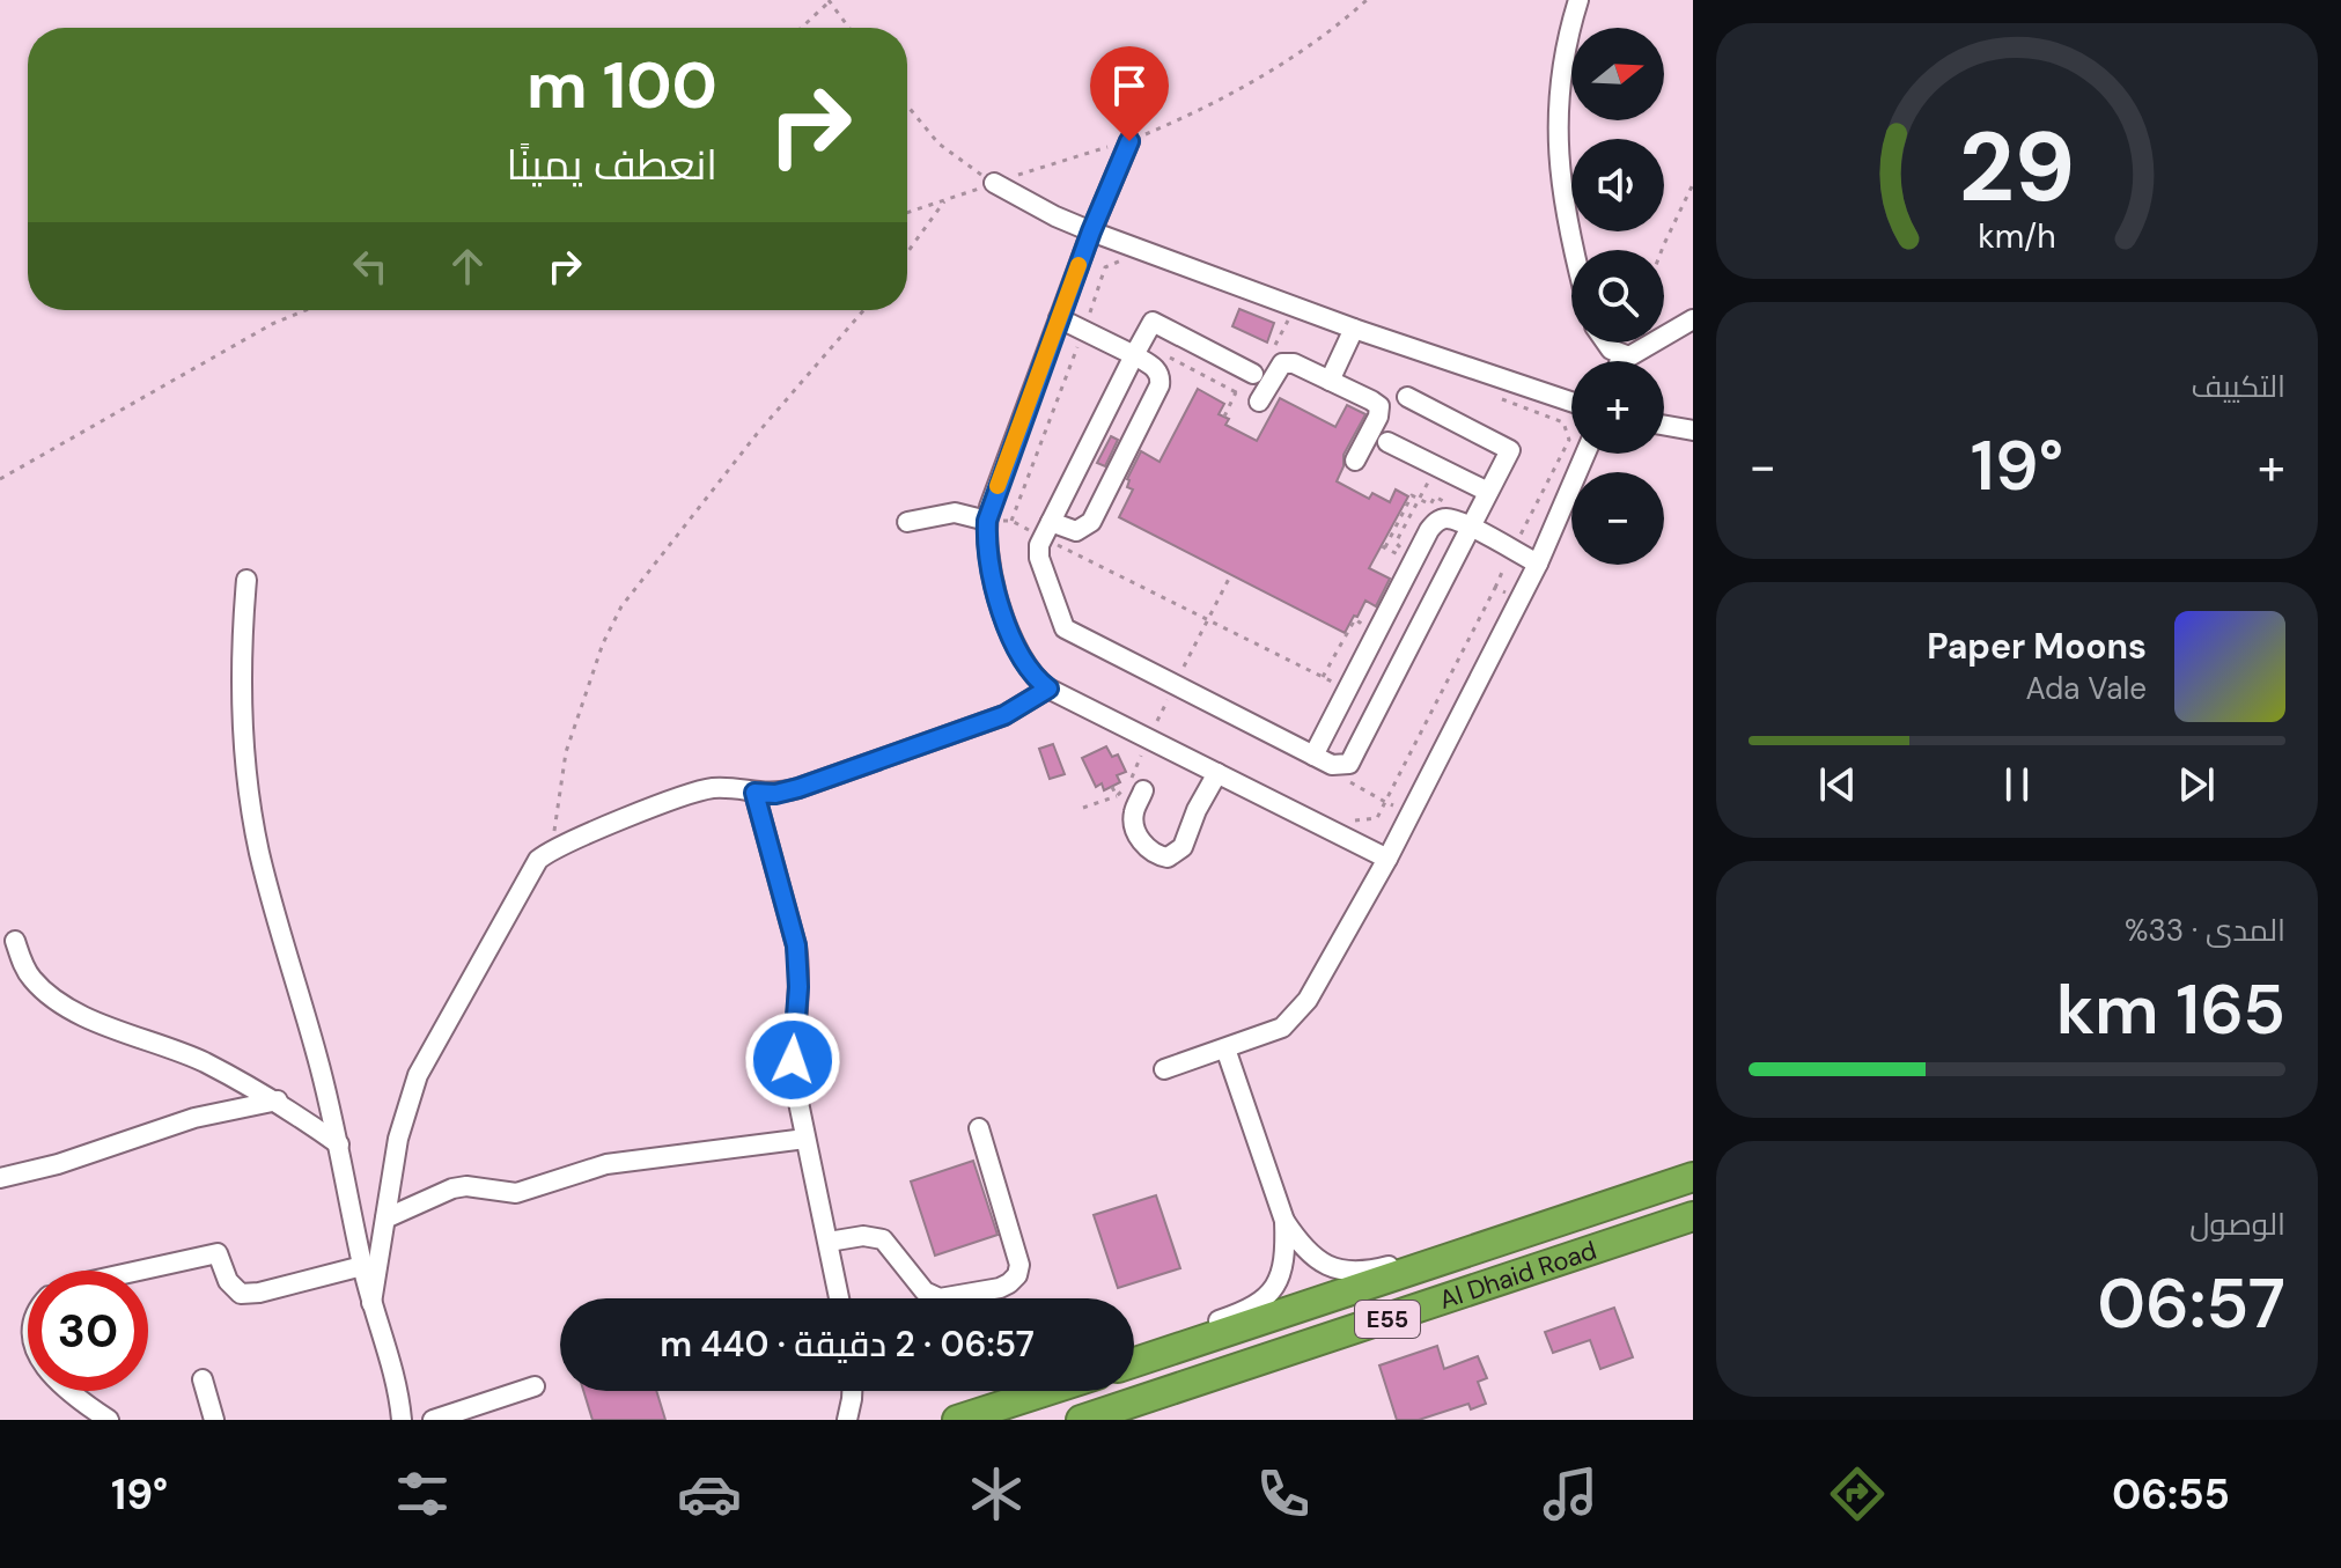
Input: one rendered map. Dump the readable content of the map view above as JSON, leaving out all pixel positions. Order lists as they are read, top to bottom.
{
  "streets": {
    "highway": ["Al Dhaid Road", "E55"]
  },
  "north": "right",
  "page": {
    "map_buttons": ["+", "−"],
    "turn": ["100 m", "انعطف يمينًا"],
    "tile": [
      "التكييف",
      ["المدى · 33%", "165 km"],
      ["الوصول", "06:57"]
    ],
    "heat": ["−", "19°", "+"],
    "song": ["Paper Moons", "Ada Vale"],
    "limit": "30",
    "trip": "06:57 · 2 دقيقة · 440 m",
    "tabs": ["06:55", "19°"],
    "gauge": ["29", "km/h"]
  }
}
